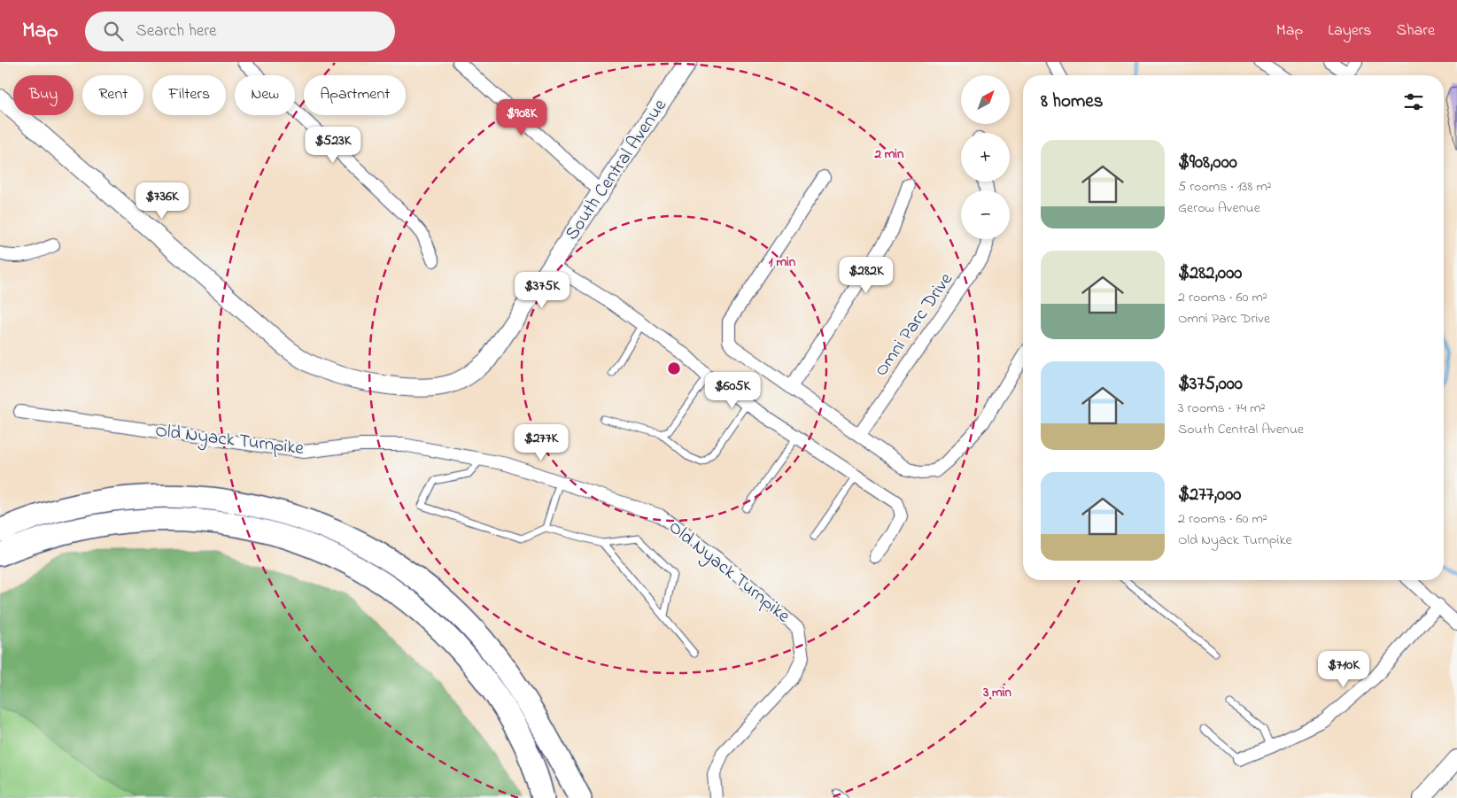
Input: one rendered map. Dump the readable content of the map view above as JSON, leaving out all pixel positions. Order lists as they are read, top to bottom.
{
  "streets": {
    "street": ["South Central Avenue", "Omni Parc Drive", "Old Nyack Turnpike"]
  },
  "north": "top right",
  "page": {
    "header": "Map",
    "search": "Search here",
    "nav": ["Map", "Layers", "Share"],
    "map_buttons": ["+", "−"],
    "chip": [
      "Buy",
      "Rent",
      "Filters",
      "New",
      "Apartment"
    ],
    "heading": "8 homes",
    "price": [
      "$908K",
      "$523K",
      "$736K",
      "$282K",
      "$375K",
      "$605K",
      "$277K",
      "$710K"
    ],
    "list": [
      {
        "name": "$908,000",
        "note": "5 rooms · 138 m² · Gerow Avenue"
      },
      {
        "name": "$282,000",
        "note": "2 rooms · 60 m² · Omni Parc Drive"
      },
      {
        "name": "$375,000",
        "note": "3 rooms · 74 m² · South Central Avenue"
      },
      {
        "name": "$277,000",
        "note": "2 rooms · 60 m² · Old Nyack Turnpike"
      }
    ]
  },
  "rings": ["2 min", "1 min", "3 min"]
}
